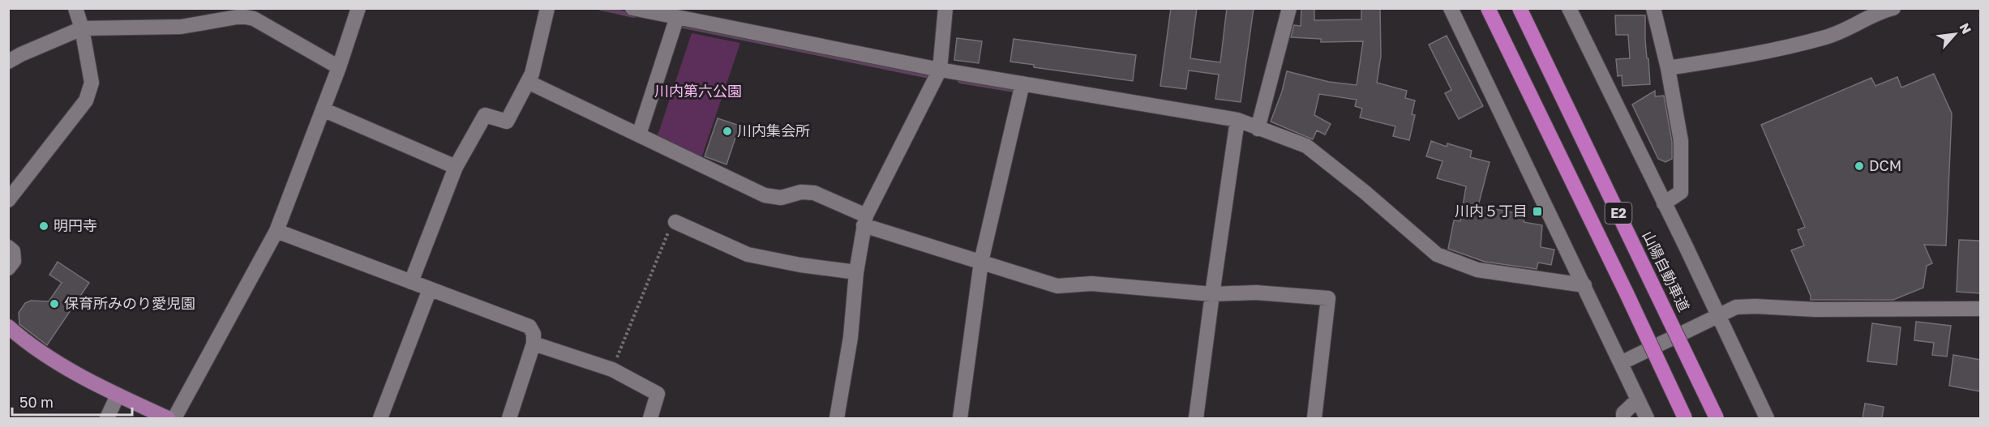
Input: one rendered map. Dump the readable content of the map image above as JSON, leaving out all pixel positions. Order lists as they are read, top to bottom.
{
  "streets": {
    "highway": ["E2", "山陽自動車道"]
  },
  "parks": ["川内第六公園"],
  "places": {
    "other": [
      "川内集会所",
      "DCM",
      "明円寺",
      "保育所みのり愛児園"
    ],
    "transit": ["川内５丁目"]
  },
  "scale_bar": "50 m",
  "north": "top right"
}
